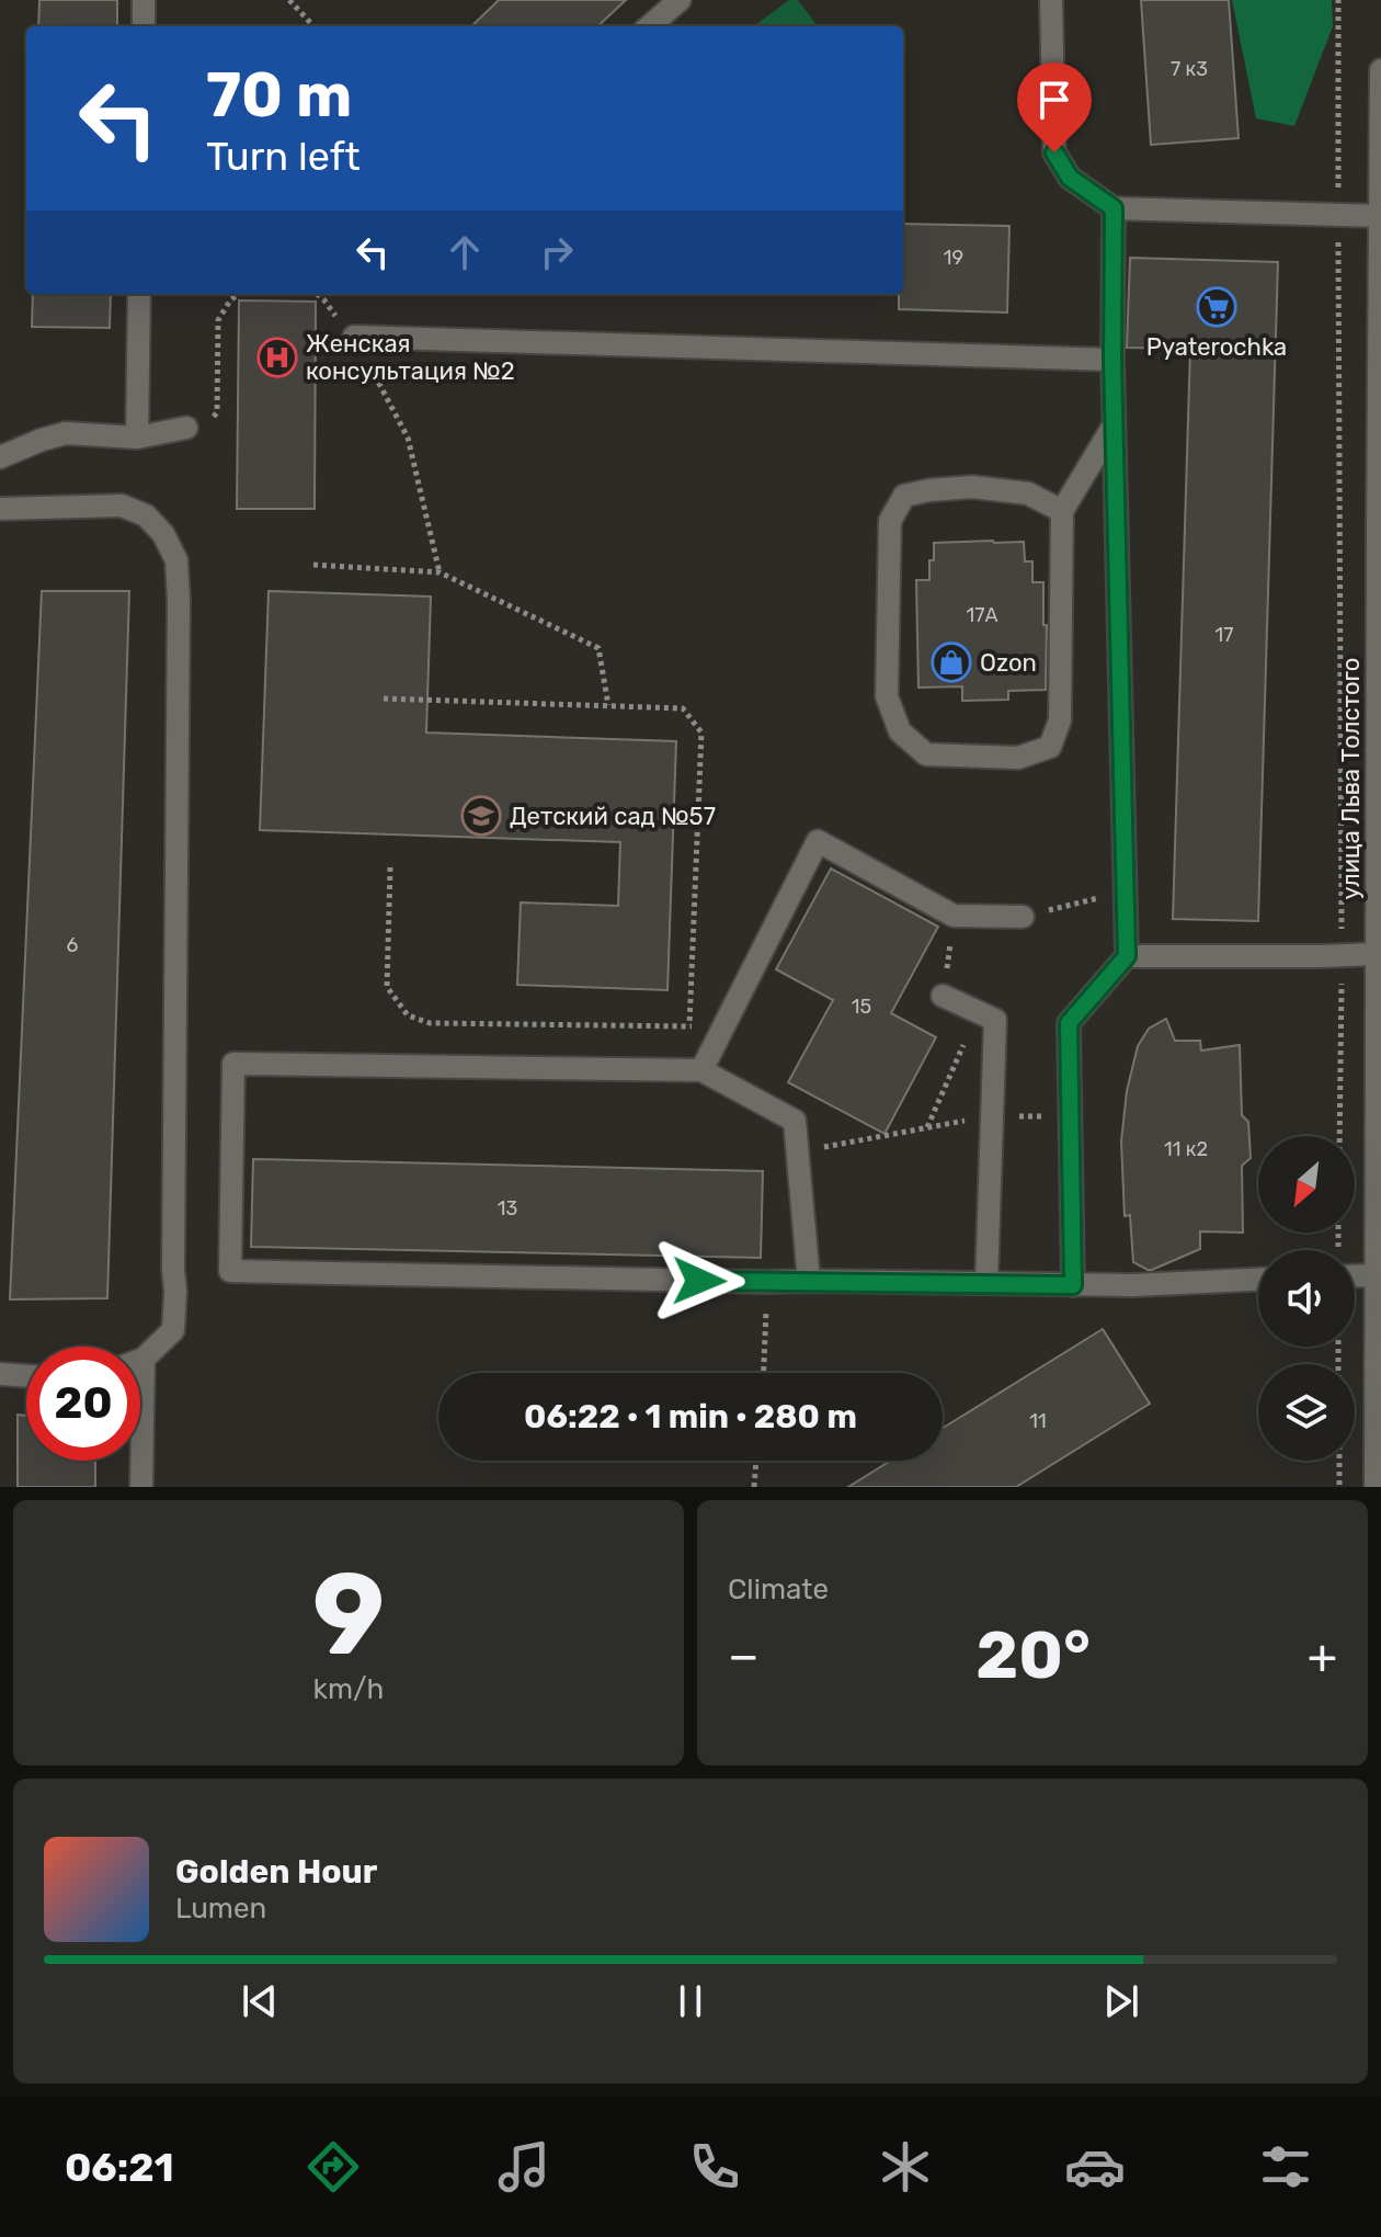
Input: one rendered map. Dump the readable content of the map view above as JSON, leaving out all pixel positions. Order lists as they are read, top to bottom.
{
  "streets": {
    "street": ["улица Льва Толстого"]
  },
  "places": {
    "supermarket": ["Pyaterochka"],
    "hospital": ["Женская консультация №2"],
    "shop": ["Ozon"],
    "school or university": ["Детский сад №57"]
  },
  "house_numbers": [
    "7 к3",
    "19",
    "17А",
    "17",
    "6",
    "15",
    "11 к2",
    "13",
    "11"
  ],
  "north": "bottom left",
  "page": {
    "turn": ["70 m", "Turn left"],
    "limit": "20",
    "trip": "06:22 · 1 min · 280 m",
    "tile": [
      ["9", "km/h"],
      "Climate"
    ],
    "heat": ["−", "20°", "+"],
    "song": ["Golden Hour", "Lumen"],
    "tabs": "06:21"
  }
}
